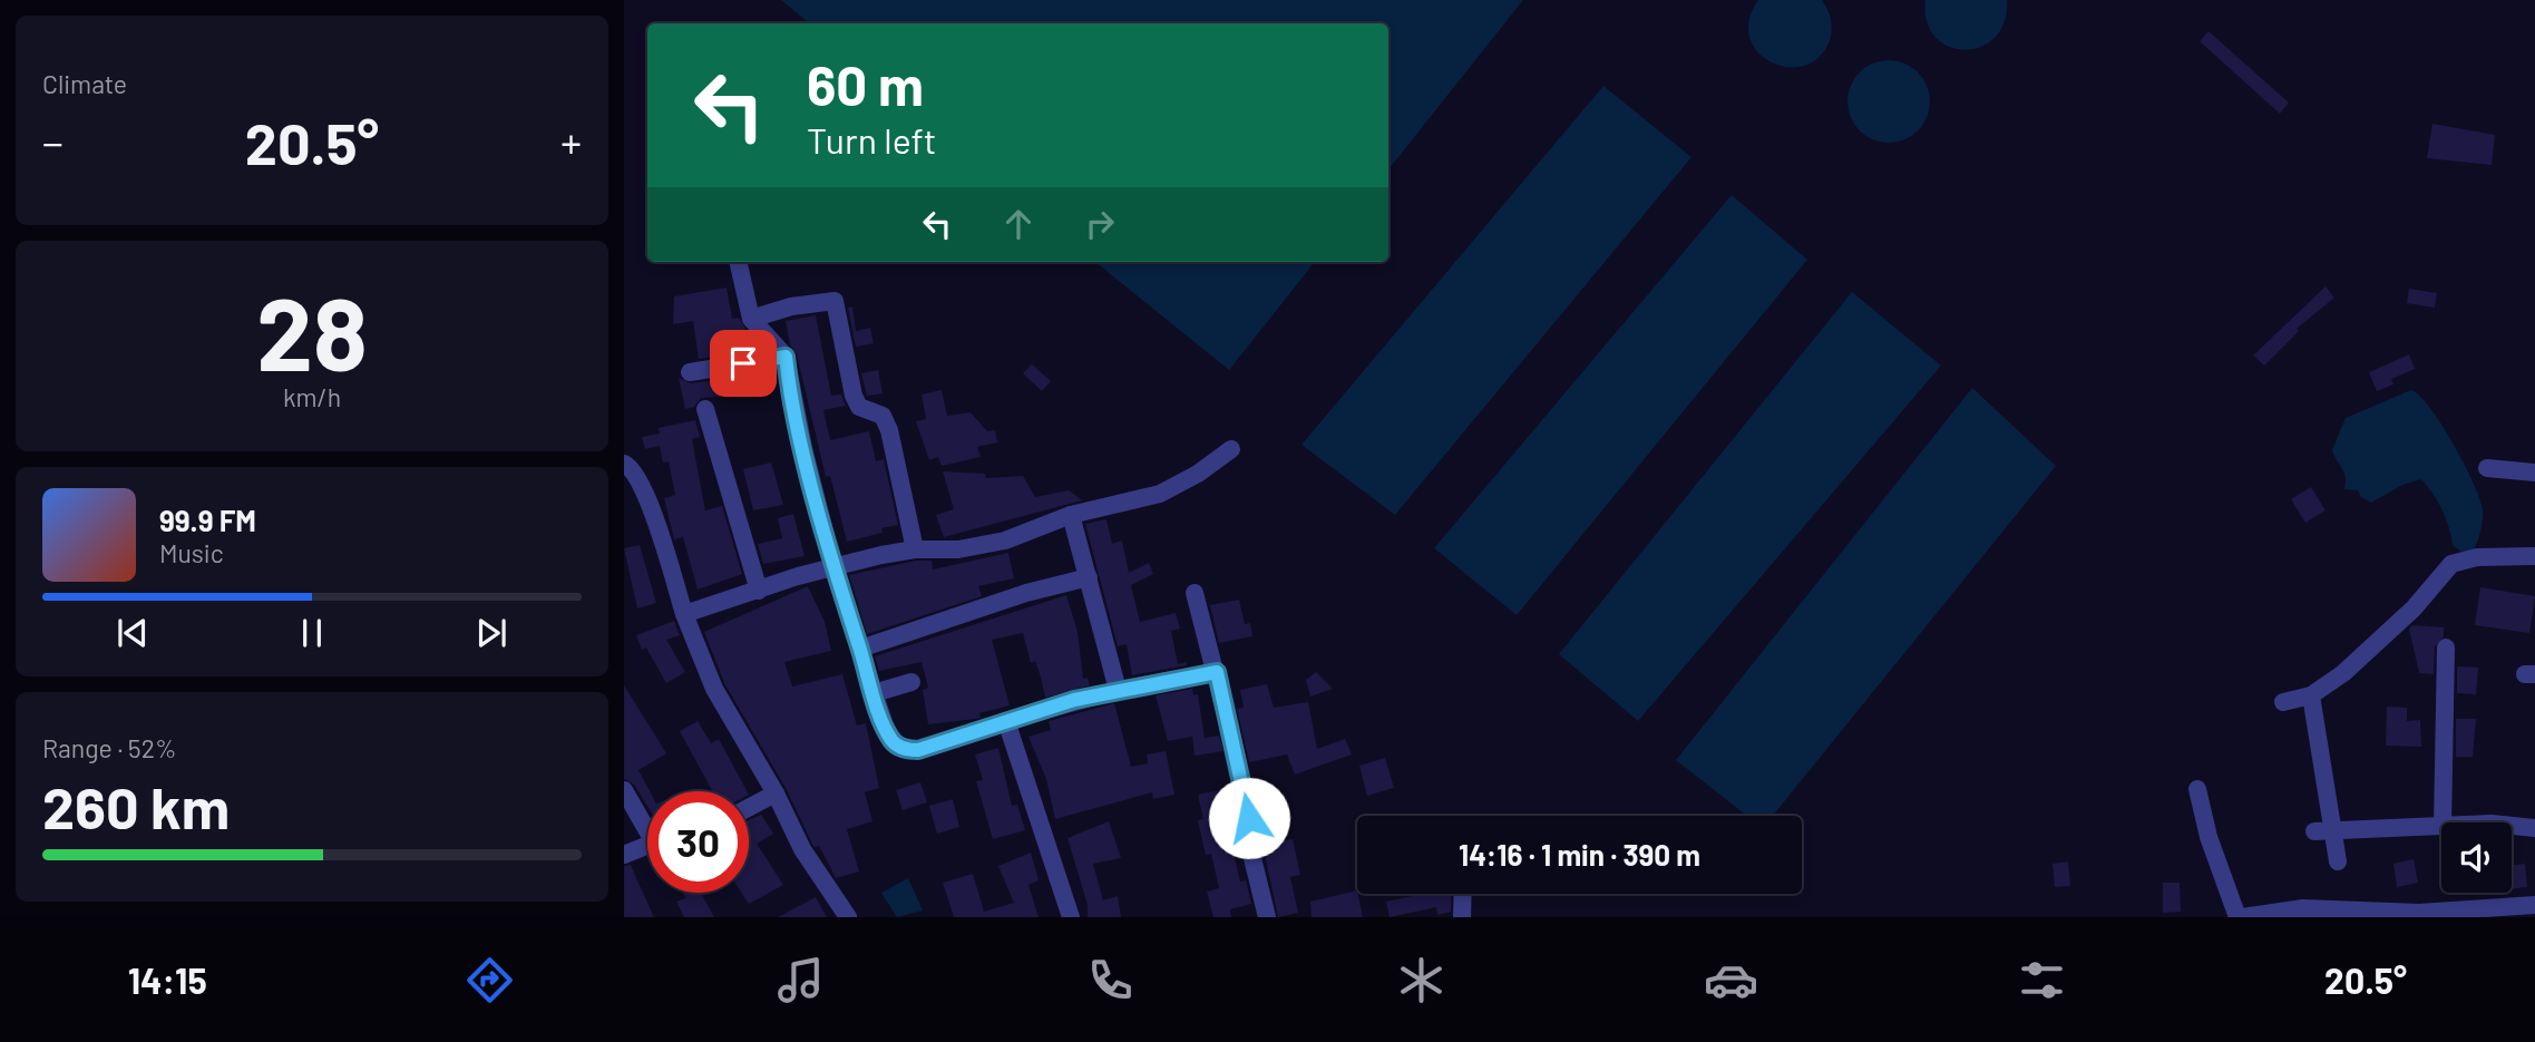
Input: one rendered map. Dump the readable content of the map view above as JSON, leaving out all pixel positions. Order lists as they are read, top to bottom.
{
  "page": {
    "tile": [
      "Climate",
      ["28", "km/h"],
      ["Range · 52%", "260 km"]
    ],
    "turn": ["60 m", "Turn left"],
    "heat": ["−", "20.5°", "+"],
    "song": ["99.9 FM", "Music"],
    "limit": "30",
    "trip": "14:16 · 1 min · 390 m",
    "tabs": ["14:15", "20.5°"]
  }
}
